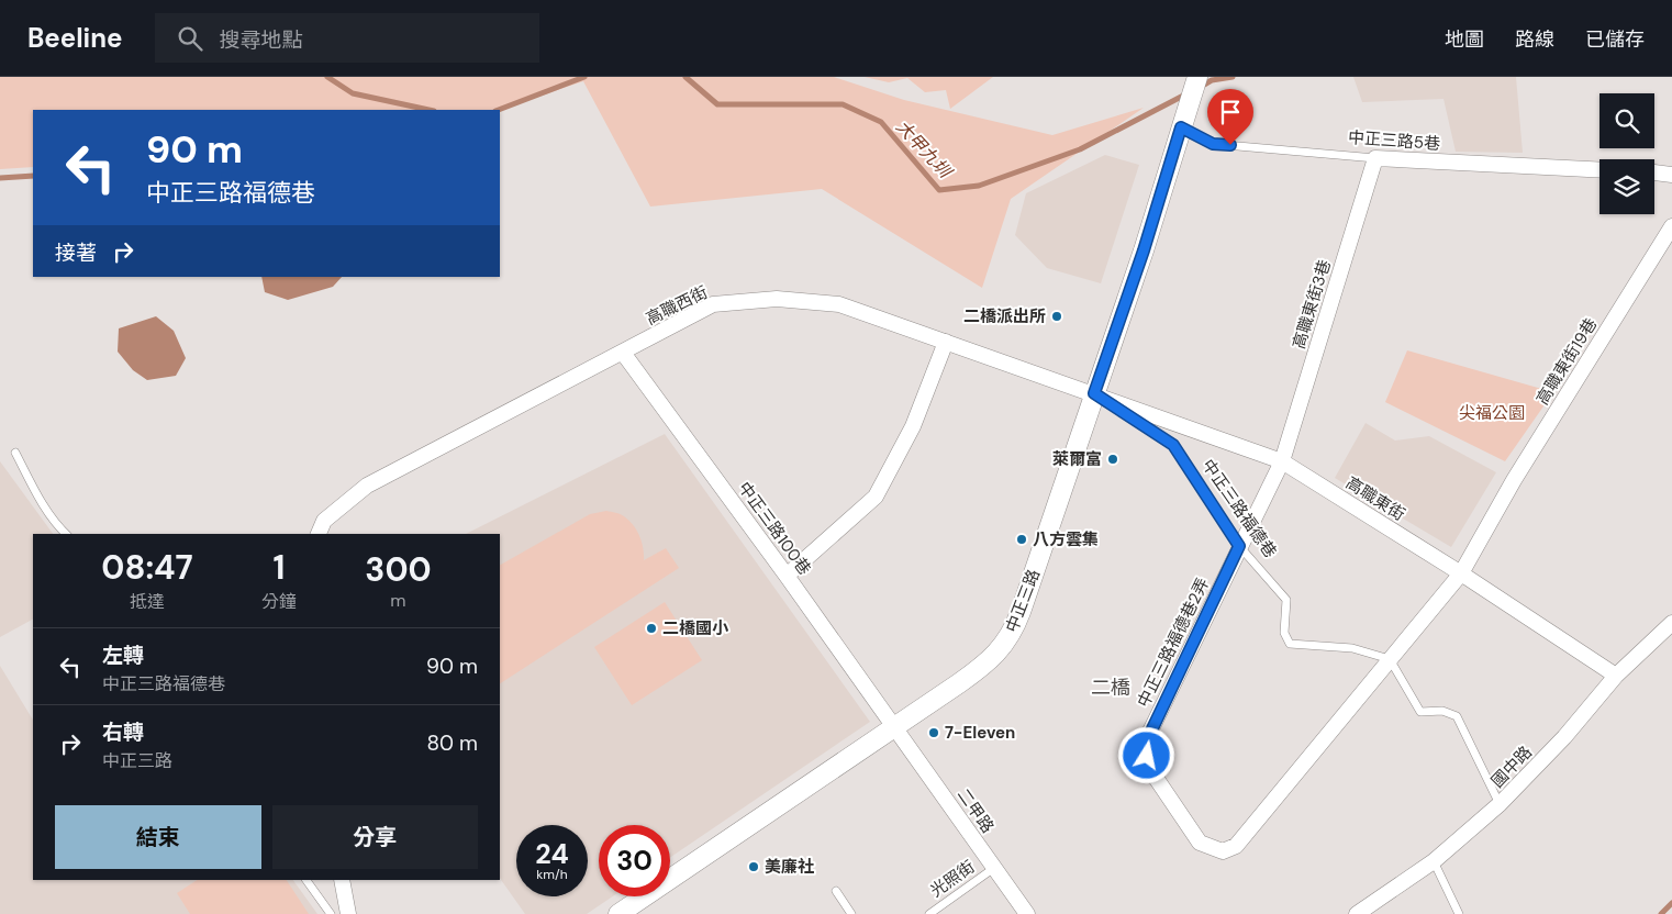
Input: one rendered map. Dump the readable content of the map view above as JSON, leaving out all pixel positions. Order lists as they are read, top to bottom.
{
  "streets": {
    "street": [
      "中正三路5巷",
      "高職東街3巷",
      "高職西街",
      "高職東街19巷",
      "高職東街",
      "中正三路100巷",
      "中正三路",
      "中正三路福德巷2弄",
      "國中路",
      "二甲路"
    ],
    "lane": ["中正三路福德巷", "光照街"]
  },
  "crossings": [
    ["中正三路5巷", "高職東街3巷"],
    ["中正三路5巷", "中正三路"],
    ["高職東街3巷", "高職東街"],
    ["高職東街3巷", "中正三路福德巷2弄"],
    ["高職西街", "高職東街"],
    ["高職西街", "中正三路福德巷"],
    ["高職西街", "中正三路100巷"],
    ["高職西街", "中正三路"],
    ["高職東街19巷", "高職東街"],
    ["高職東街", "中正三路福德巷"],
    ["高職東街", "中正三路"],
    ["高職東街", "中正三路福德巷2弄"],
    ["高職東街", "國中路"],
    ["中正三路福德巷", "中正三路"],
    ["中正三路福德巷", "中正三路福德巷2弄"],
    ["中正三路100巷", "中正三路"],
    ["中正三路100巷", "二甲路"],
    ["中正三路", "二甲路"],
    ["二甲路", "光照街"]
  ],
  "districts": ["二橋"],
  "water": ["大甲九圳"],
  "parks": ["尖福公園"],
  "places": [
    "二橋派出所",
    "萊爾富",
    "八方雲集",
    "二橋國小",
    "7-Eleven",
    "美廉社"
  ],
  "page": {
    "header": "Beeline",
    "search": "搜尋地點",
    "nav": ["地圖", "路線", "已儲存"],
    "turn": ["90 m", "中正三路福德巷"],
    "then": "接著",
    "eta": [
      "08:47",
      "抵達",
      "1",
      "分鐘",
      "300",
      "m"
    ],
    "list": [
      {
        "name": "左轉",
        "note": "中正三路福德巷",
        "value": "90 m"
      },
      {
        "name": "右轉",
        "note": "中正三路",
        "value": "80 m"
      }
    ],
    "buttons": ["結束", "分享"],
    "speed": "24 km/h",
    "limit": "30"
  }
}
